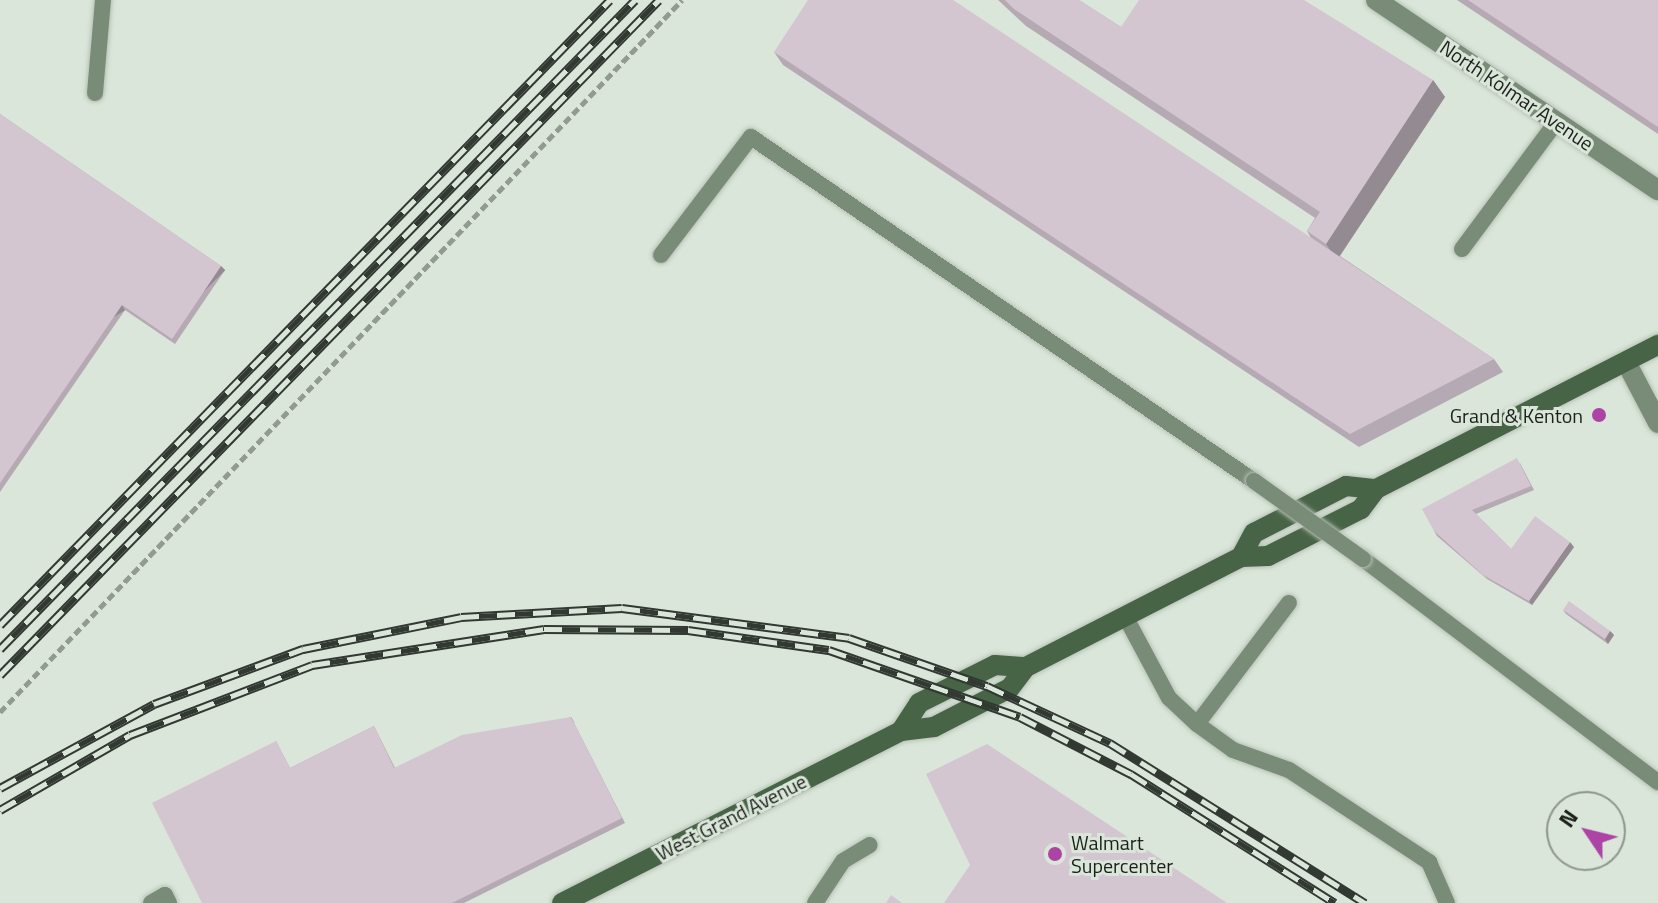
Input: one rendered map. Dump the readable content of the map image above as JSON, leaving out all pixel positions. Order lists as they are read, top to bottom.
{
  "streets": {
    "main road": ["West Grand Avenue"],
    "street": ["North Kolmar Avenue"]
  },
  "places": ["Grand & Kenton", "Walmart Supercenter"],
  "north": "top left"
}
